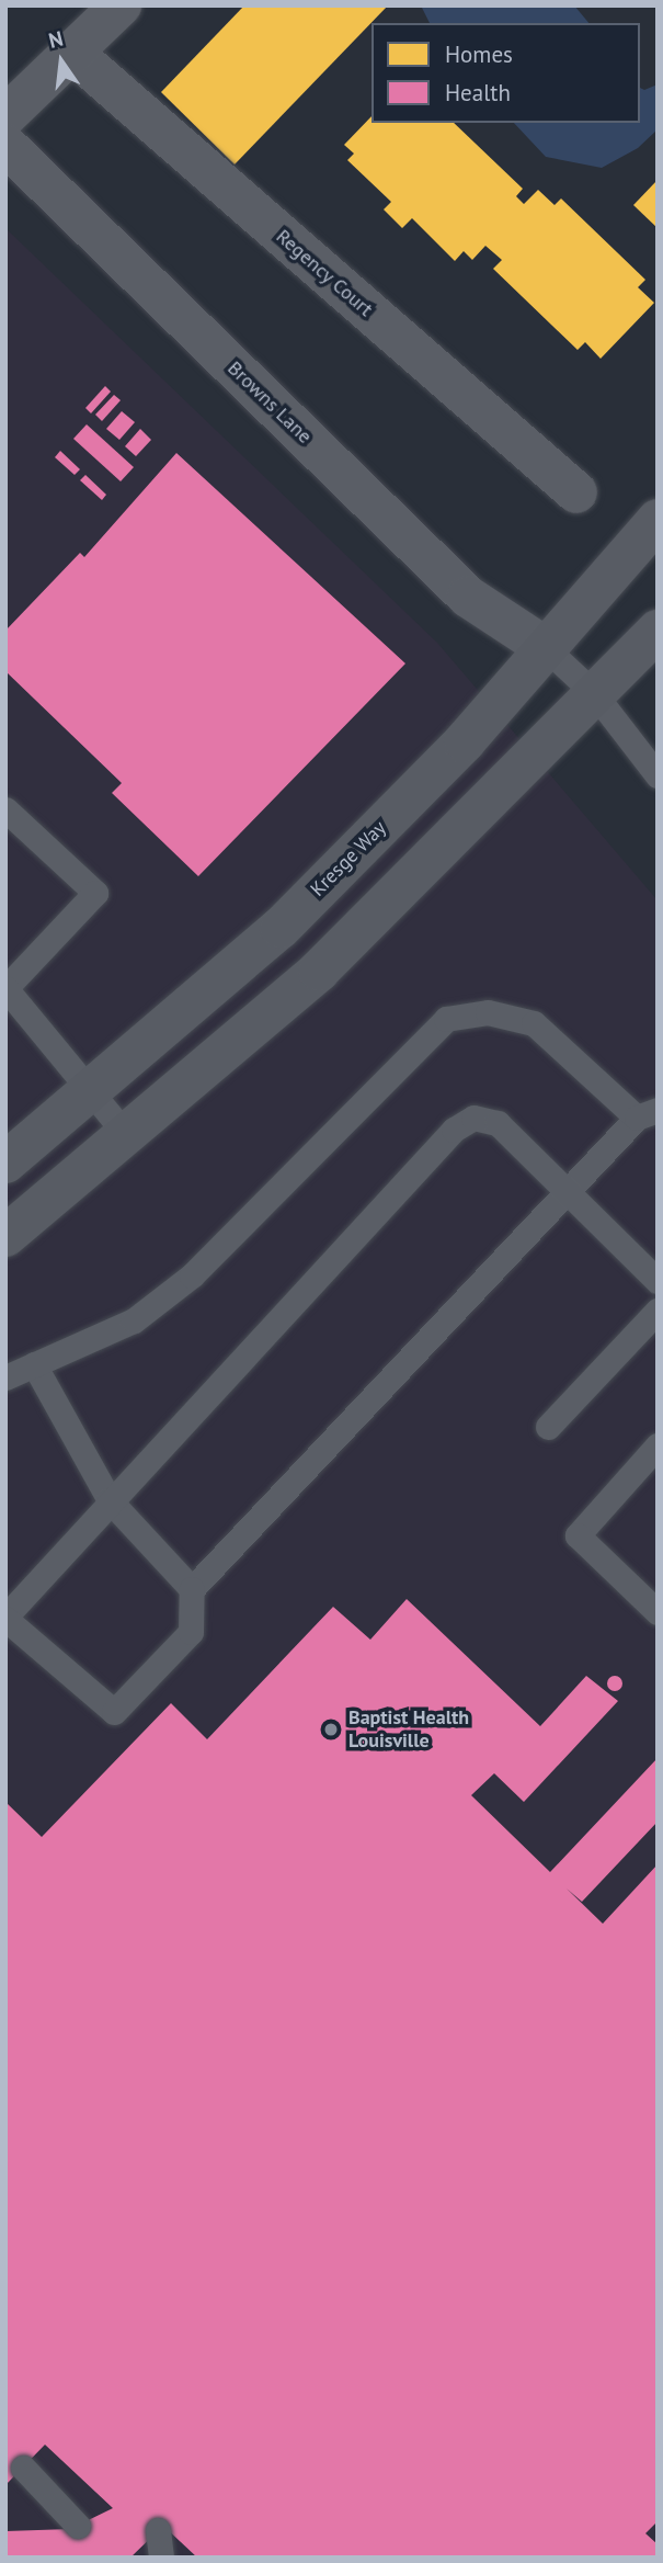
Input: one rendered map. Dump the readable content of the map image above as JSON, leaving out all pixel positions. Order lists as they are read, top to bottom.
{
  "streets": {
    "street": ["Regency Court", "Browns Lane", "Kresge Way"]
  },
  "crossings": [
    ["Browns Lane", "Kresge Way"]
  ],
  "places": ["Baptist Health Louisville"],
  "legend": ["Homes", "Health"],
  "north": "top"
}
